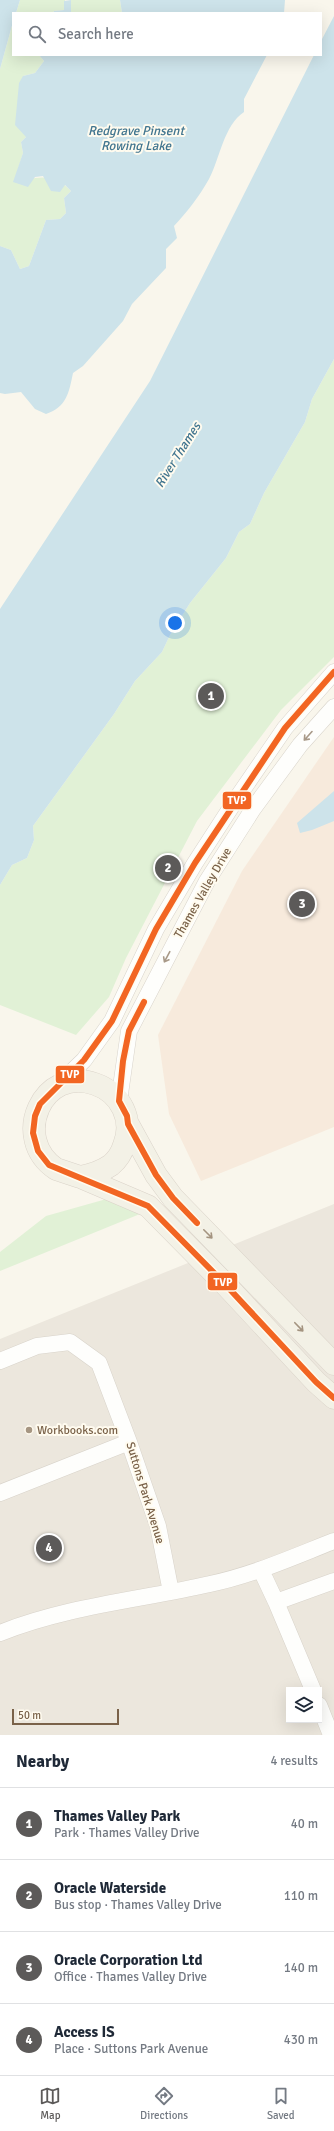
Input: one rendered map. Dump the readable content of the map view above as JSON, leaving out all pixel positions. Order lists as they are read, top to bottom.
{
  "streets": {
    "street": ["Thames Valley Drive", "Suttons Park Avenue"]
  },
  "water": ["Redgrave Pinsent Rowing Lake", "River Thames"],
  "places": ["Workbooks.com"],
  "lines": ["transit line TVP"],
  "scale_bar": "50 m",
  "page": {
    "search": "Search here",
    "pins": [
      "1",
      "2",
      "3",
      "4"
    ],
    "scale": "50 m",
    "heading": ["Nearby", "4 results"],
    "list": [
      {
        "mark": "1",
        "name": "Thames Valley Park",
        "note": "Park · Thames Valley Drive",
        "value": "40 m"
      },
      {
        "mark": "2",
        "name": "Oracle Waterside",
        "note": "Bus stop · Thames Valley Drive",
        "value": "110 m"
      },
      {
        "mark": "3",
        "name": "Oracle Corporation Ltd",
        "note": "Office · Thames Valley Drive",
        "value": "140 m"
      },
      {
        "mark": "4",
        "name": "Access IS",
        "note": "Place · Suttons Park Avenue",
        "value": "430 m"
      }
    ],
    "nav": ["Map", "Directions", "Saved"]
  }
}
